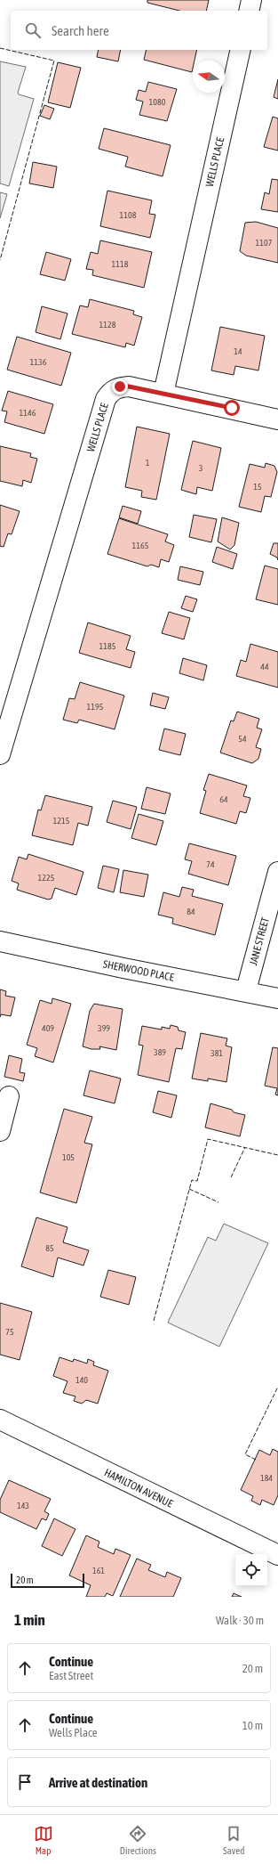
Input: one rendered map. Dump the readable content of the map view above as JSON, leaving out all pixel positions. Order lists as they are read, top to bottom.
{
  "streets": {
    "street": [
      "WELLS PLACE",
      "JANE STREET",
      "SHERWOOD PLACE",
      "HAMILTON AVENUE"
    ]
  },
  "crossings": [
    ["JANE STREET", "SHERWOOD PLACE"]
  ],
  "house_numbers": [
    "1080",
    "1108",
    "1107",
    "1118",
    "1128",
    "14",
    "1136",
    "1146",
    "1",
    "3",
    "15",
    "1165",
    "1185",
    "44",
    "1195",
    "54",
    "64",
    "1215",
    "74",
    "1225",
    "84",
    "409",
    "399",
    "389",
    "381",
    "105",
    "85",
    "75",
    "140",
    "184",
    "143",
    "161"
  ],
  "scale_bar": "20 m",
  "north": "left",
  "page": {
    "search": "Search here",
    "scale": "20 m",
    "heading": ["1 min", "Walk · 30 m"],
    "list": [
      ["Continue", "East Street", "20 m"],
      ["Continue", "Wells Place", "10 m"],
      "Arrive at destination"
    ],
    "nav": ["Map", "Directions", "Saved"]
  }
}
